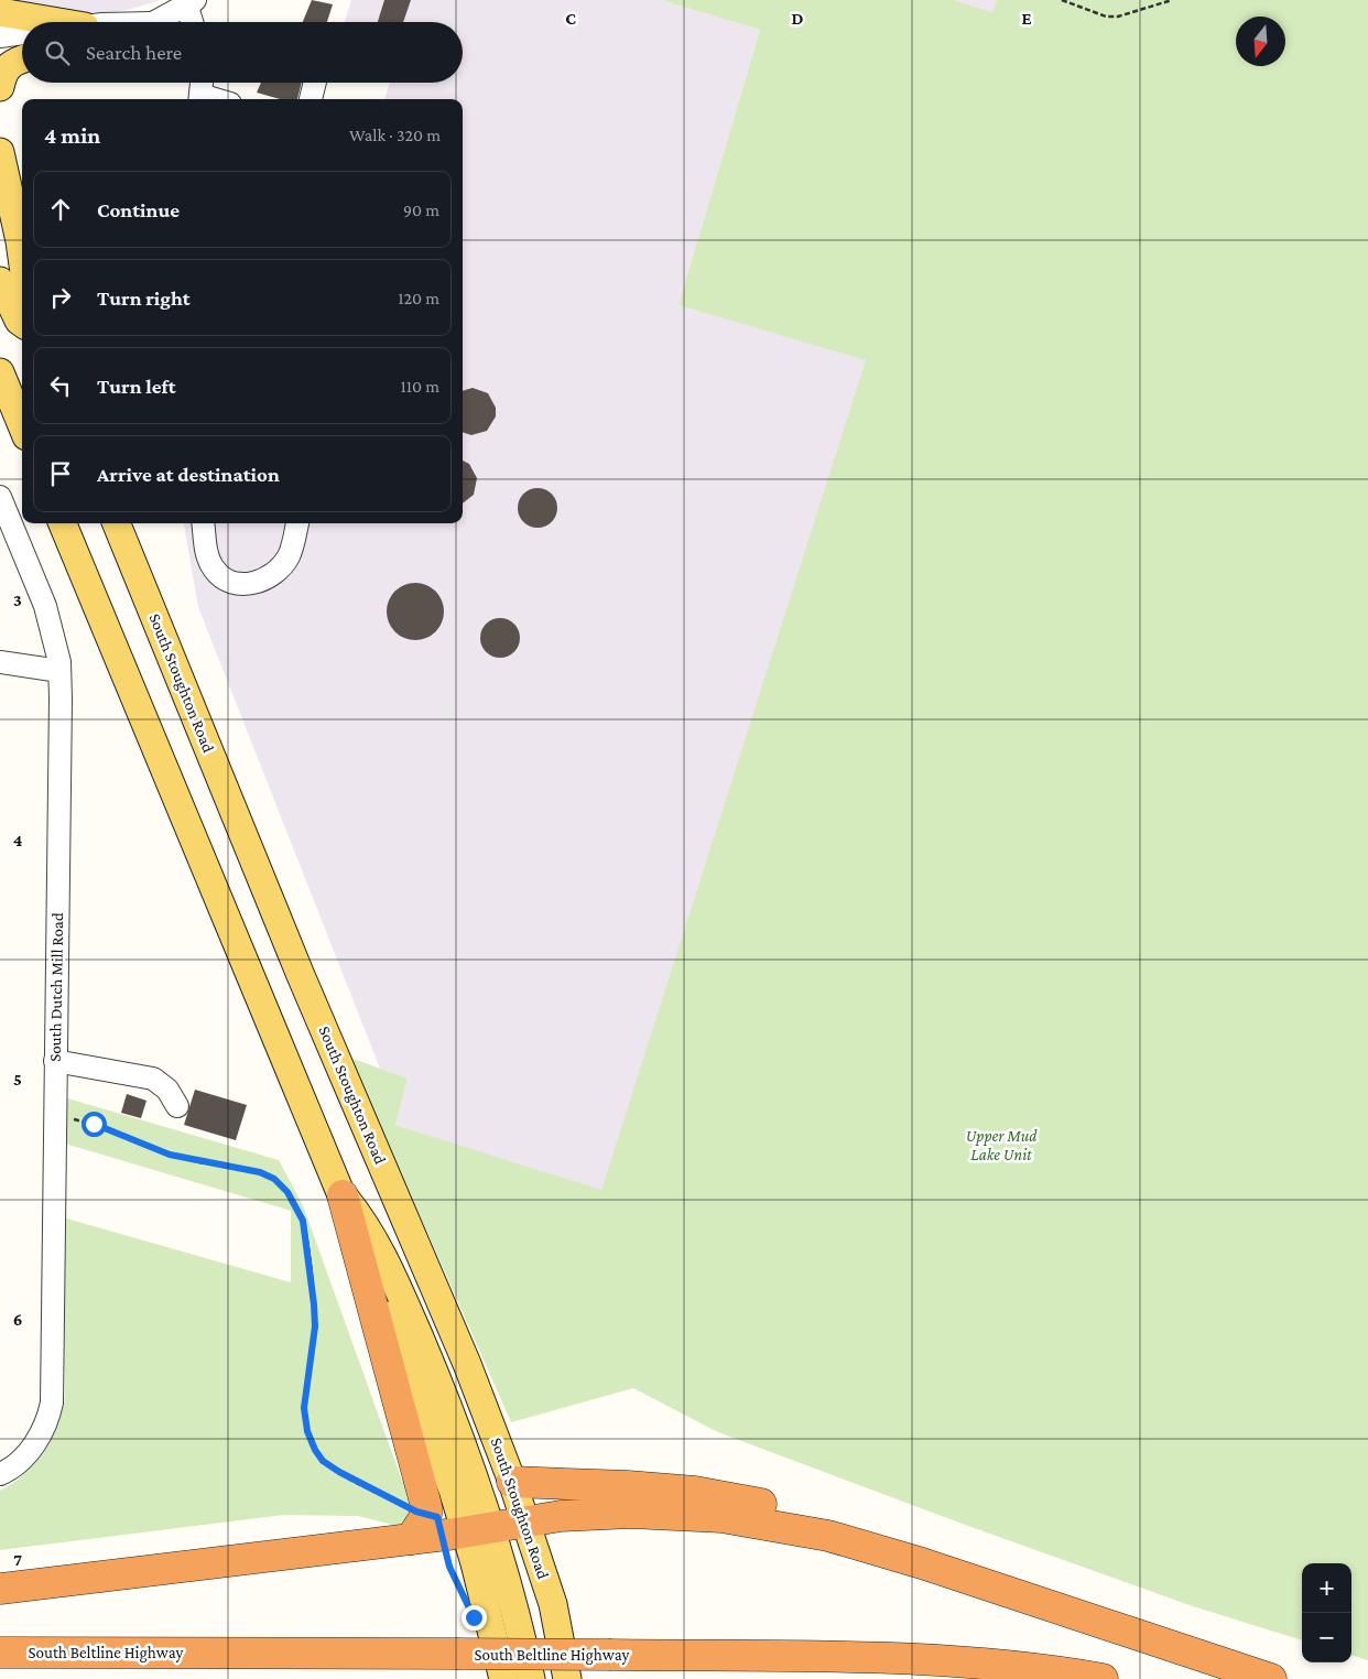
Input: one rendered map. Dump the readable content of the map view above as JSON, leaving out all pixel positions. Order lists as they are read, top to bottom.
{
  "streets": {
    "highway": ["South Beltline Highway"],
    "main road": ["South Stoughton Road"],
    "street": ["South Dutch Mill Road"]
  },
  "parks": ["Upper Mud Lake Unit"],
  "north": "bottom",
  "page": {
    "search": "Search here",
    "heading": ["4 min", "Walk · 320 m"],
    "list": [
      ["Continue", "90 m"],
      ["Turn right", "120 m"],
      ["Turn left", "110 m"],
      "Arrive at destination"
    ],
    "map_buttons": ["+", "−"]
  },
  "grid": {
    "columns": ["C", "D", "E"],
    "rows": [
      "3",
      "4",
      "5",
      "6",
      "7"
    ]
  }
}
